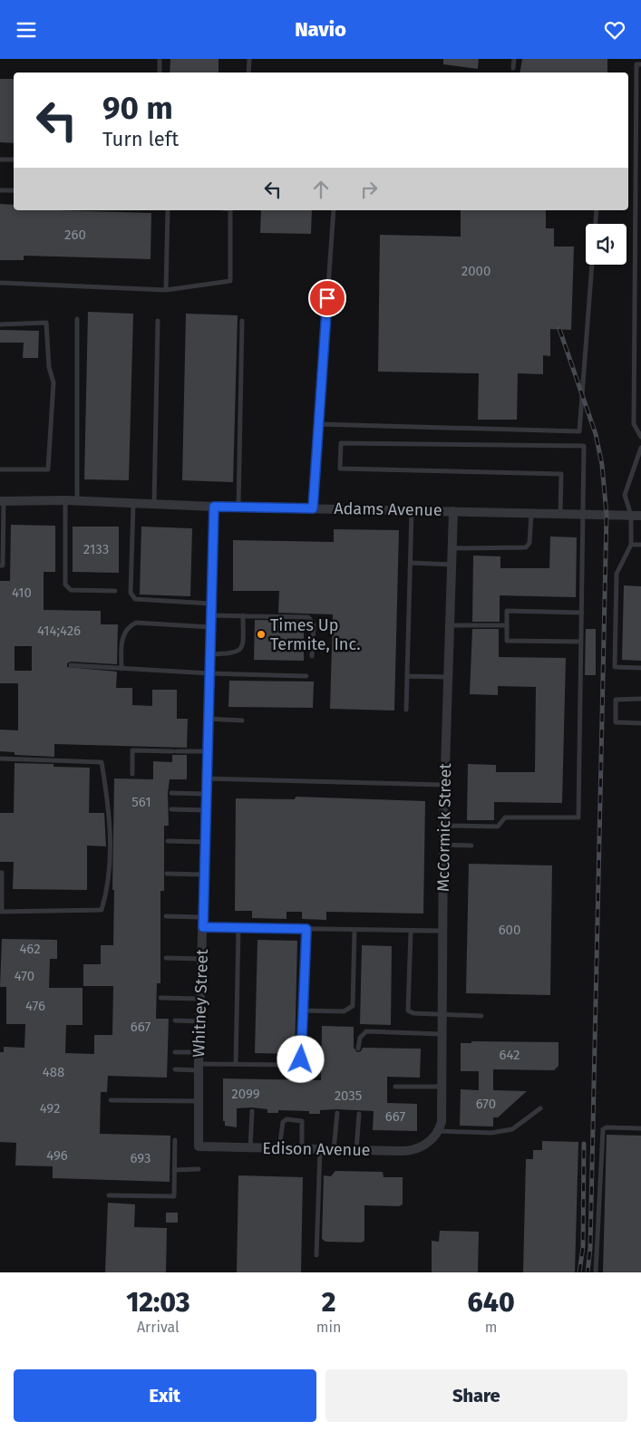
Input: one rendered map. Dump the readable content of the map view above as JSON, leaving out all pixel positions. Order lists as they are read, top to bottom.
{
  "streets": {
    "street": [
      "Adams Avenue",
      "McCormick Street",
      "Whitney Street",
      "Edison Avenue"
    ]
  },
  "crossings": [
    ["Adams Avenue", "McCormick Street"],
    ["Adams Avenue", "Whitney Street"],
    ["McCormick Street", "Edison Avenue"],
    ["Whitney Street", "Edison Avenue"]
  ],
  "places": ["Times Up Termite, Inc."],
  "house_numbers": [
    "260",
    "2000",
    "2133",
    "410",
    "414;426",
    "561",
    "600",
    "462",
    "470",
    "476",
    "667",
    "642",
    "488",
    "2099",
    "2035",
    "670",
    "492",
    "667",
    "496",
    "693"
  ],
  "page": {
    "header": "Navio",
    "turn": ["90 m", "Turn left"],
    "eta": [
      "12:03",
      "Arrival",
      "2",
      "min",
      "640",
      "m"
    ],
    "buttons": ["Exit", "Share"]
  }
}
